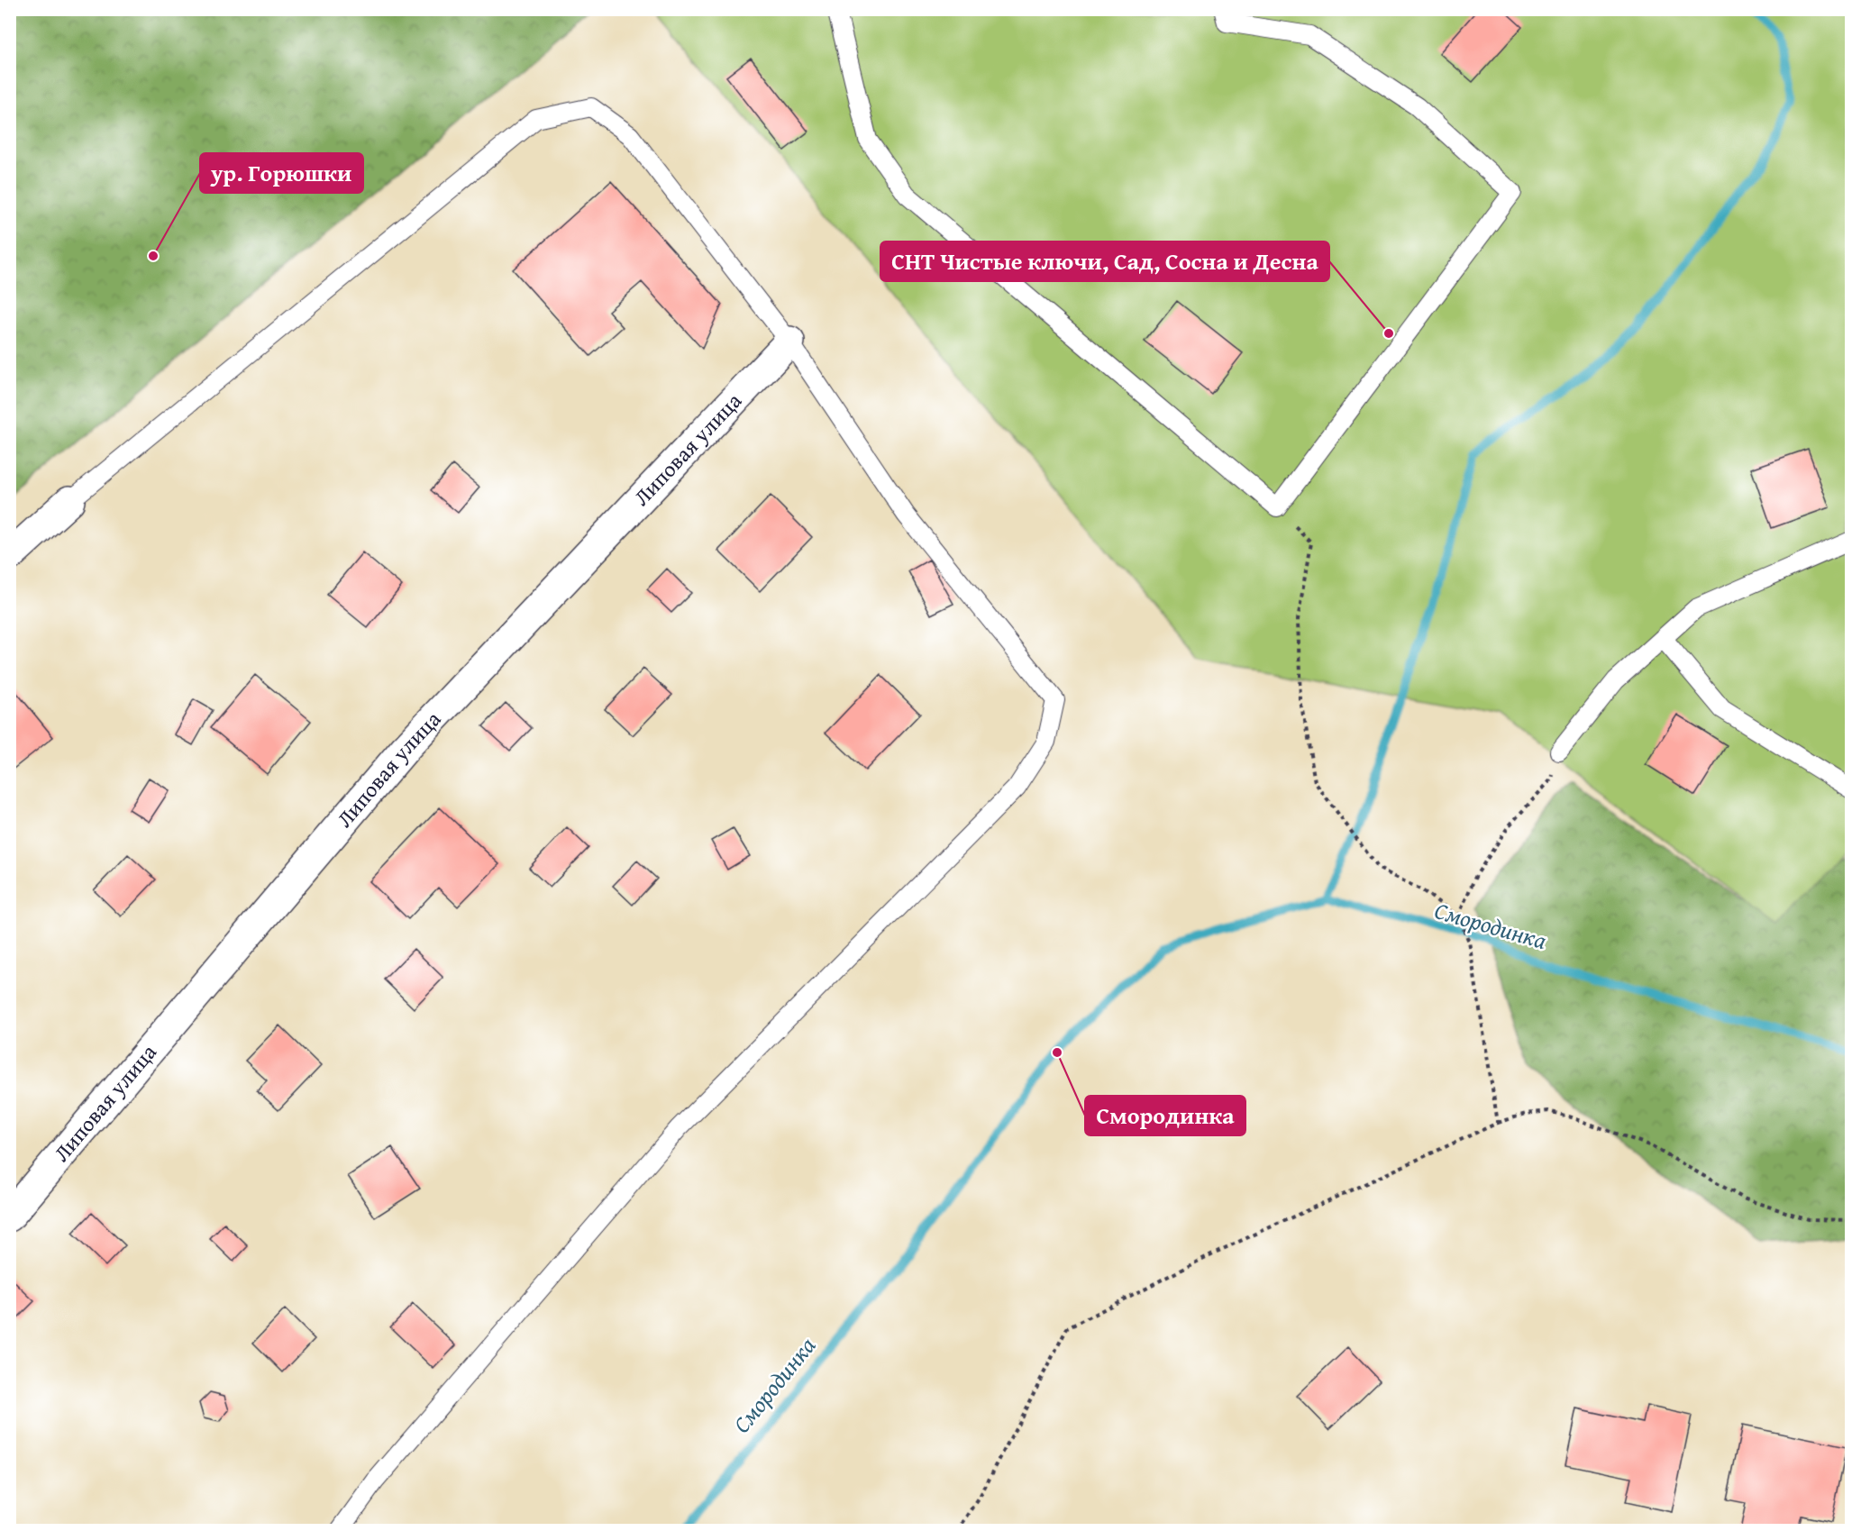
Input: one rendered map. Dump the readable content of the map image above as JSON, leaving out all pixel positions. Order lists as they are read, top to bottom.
{
  "streets": {
    "street": ["Липовая улица"]
  },
  "water": ["Смородинка"],
  "places": ["ур. Горюшки", "СНТ Чистые ключи, Сад, Сосна и Десна", "Смородинка"]
}
